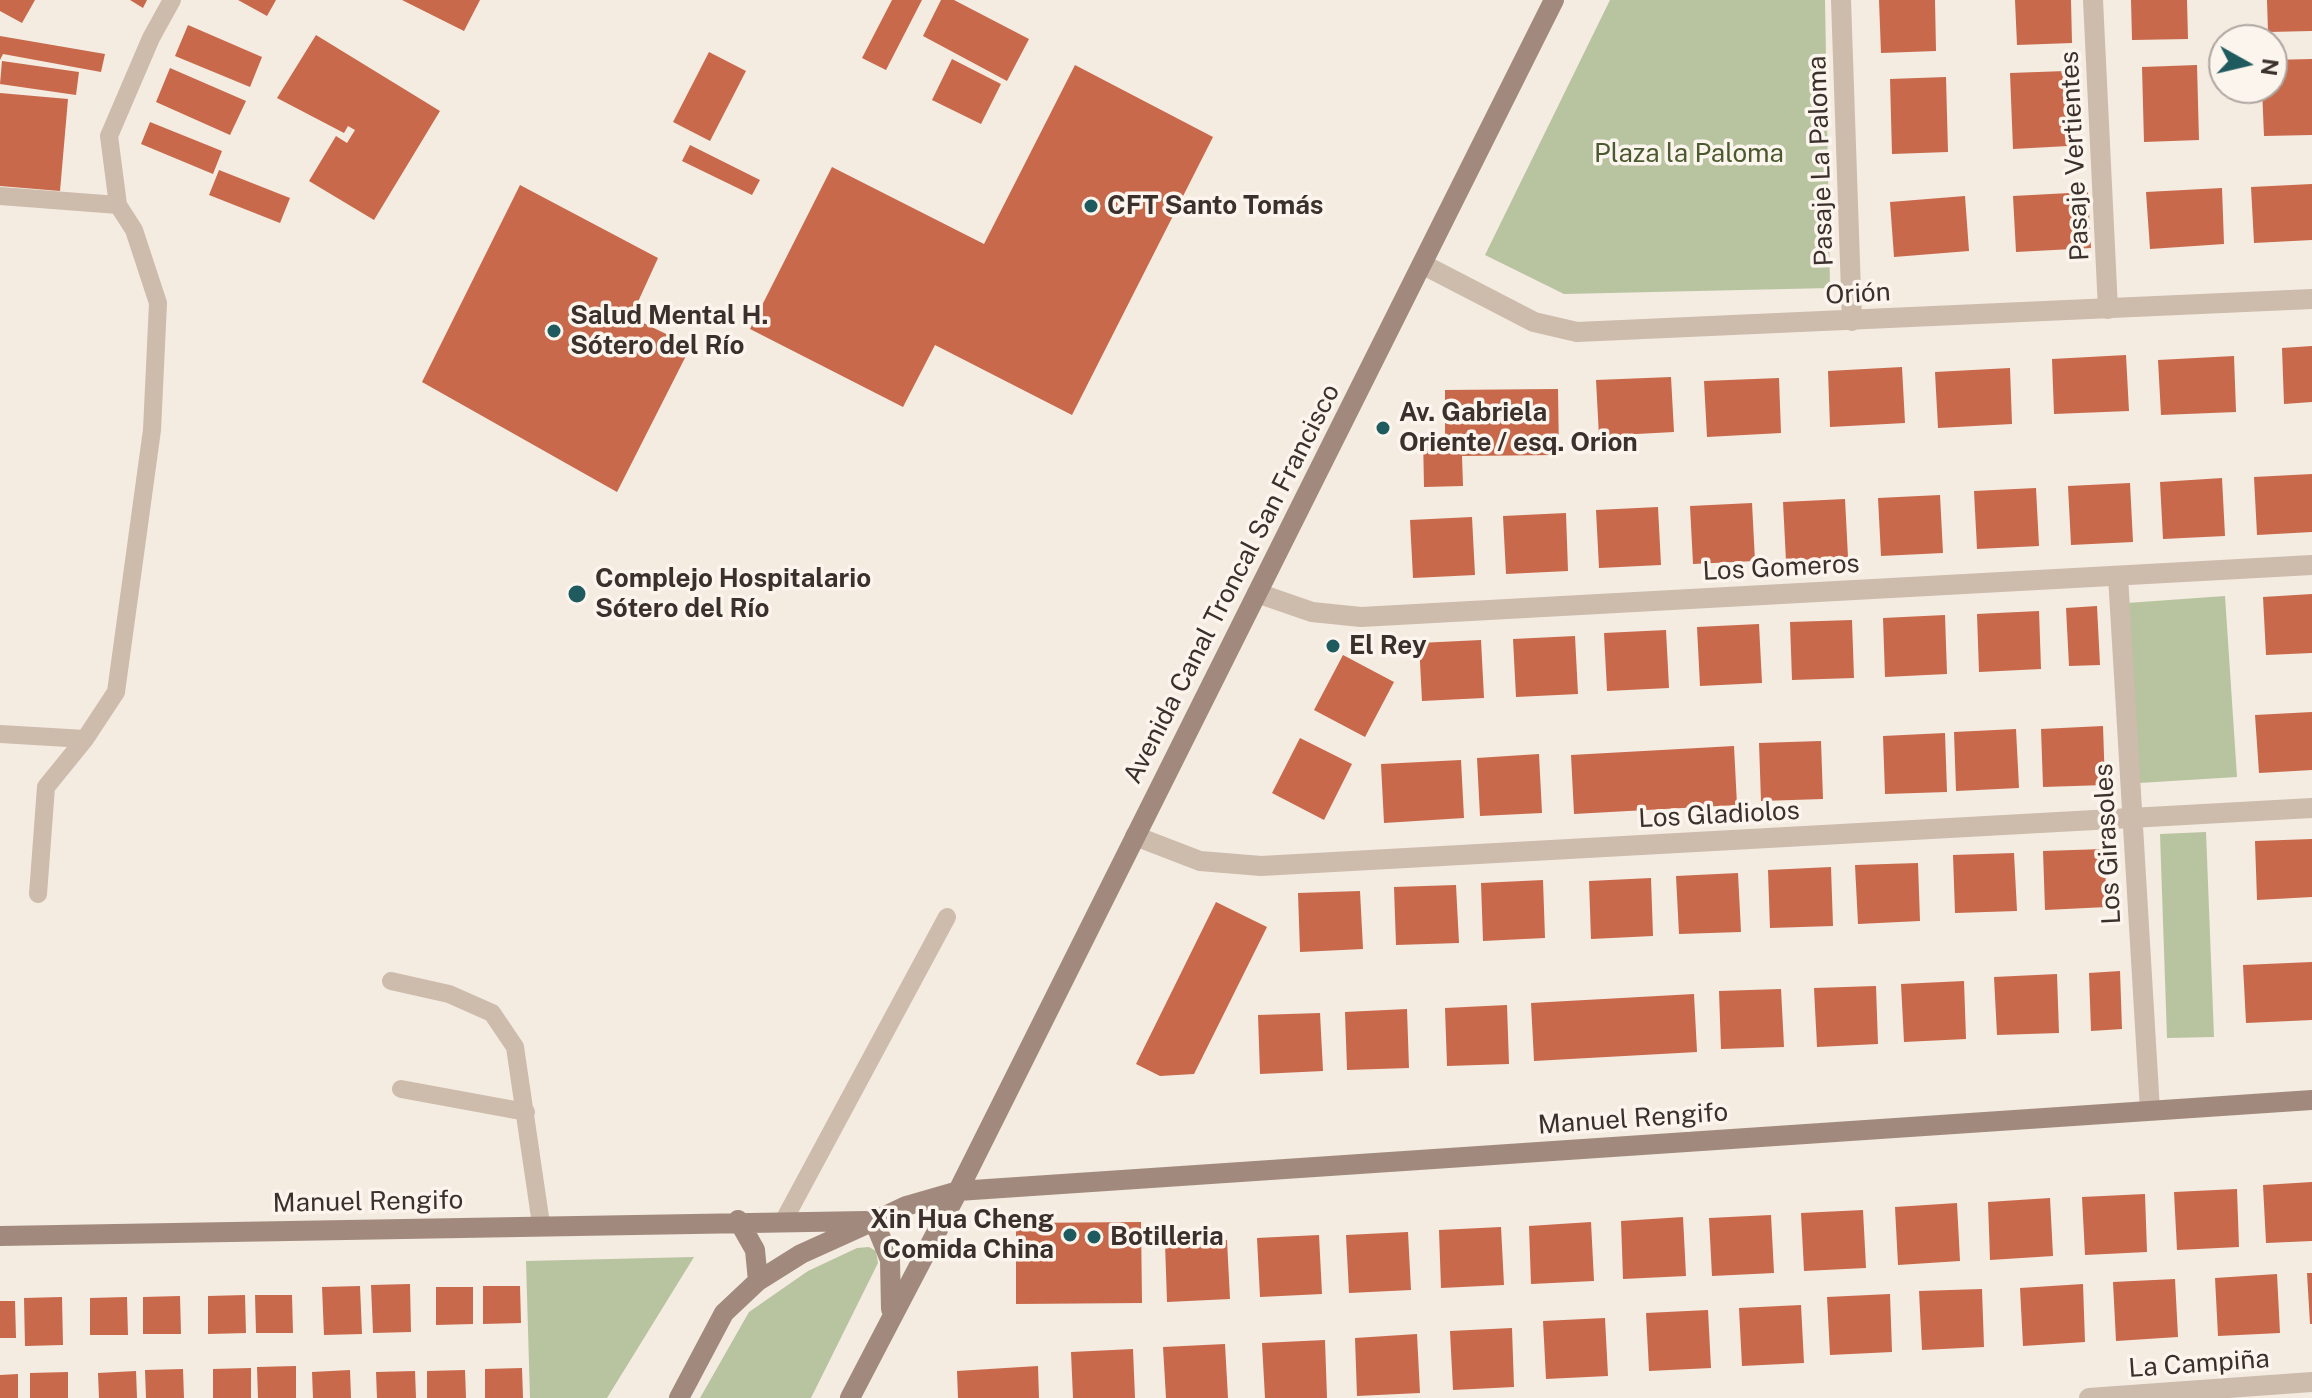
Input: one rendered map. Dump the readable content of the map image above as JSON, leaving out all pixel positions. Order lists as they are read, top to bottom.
{
  "streets": {
    "street": [
      "Pasaje Vertientes",
      "Pasaje La Paloma",
      "Orión",
      "Los Gomeros",
      "Avenida Canal Troncal San Francisco",
      "Los Gladiolos",
      "Los Girasoles",
      "Manuel Rengifo",
      "La Campiña"
    ]
  },
  "crossings": [
    ["Pasaje Vertientes", "Orión"],
    ["Pasaje La Paloma", "Orión"],
    ["Orión", "Avenida Canal Troncal San Francisco"],
    ["Los Gomeros", "Avenida Canal Troncal San Francisco"],
    ["Los Gomeros", "Los Girasoles"],
    ["Avenida Canal Troncal San Francisco", "Los Gladiolos"],
    ["Avenida Canal Troncal San Francisco", "Manuel Rengifo"],
    ["Los Gladiolos", "Los Girasoles"],
    ["Los Girasoles", "Manuel Rengifo"]
  ],
  "parks": ["Plaza la Paloma"],
  "places": [
    "CFT Santo Tomás",
    "Salud Mental H. Sótero del Río",
    "Av. Gabriela Oriente / esq. Orion",
    "Complejo Hospitalario Sótero del Río",
    "El Rey",
    "Xin Hua Cheng Comida China",
    "Botilleria"
  ],
  "north": "right"
}
